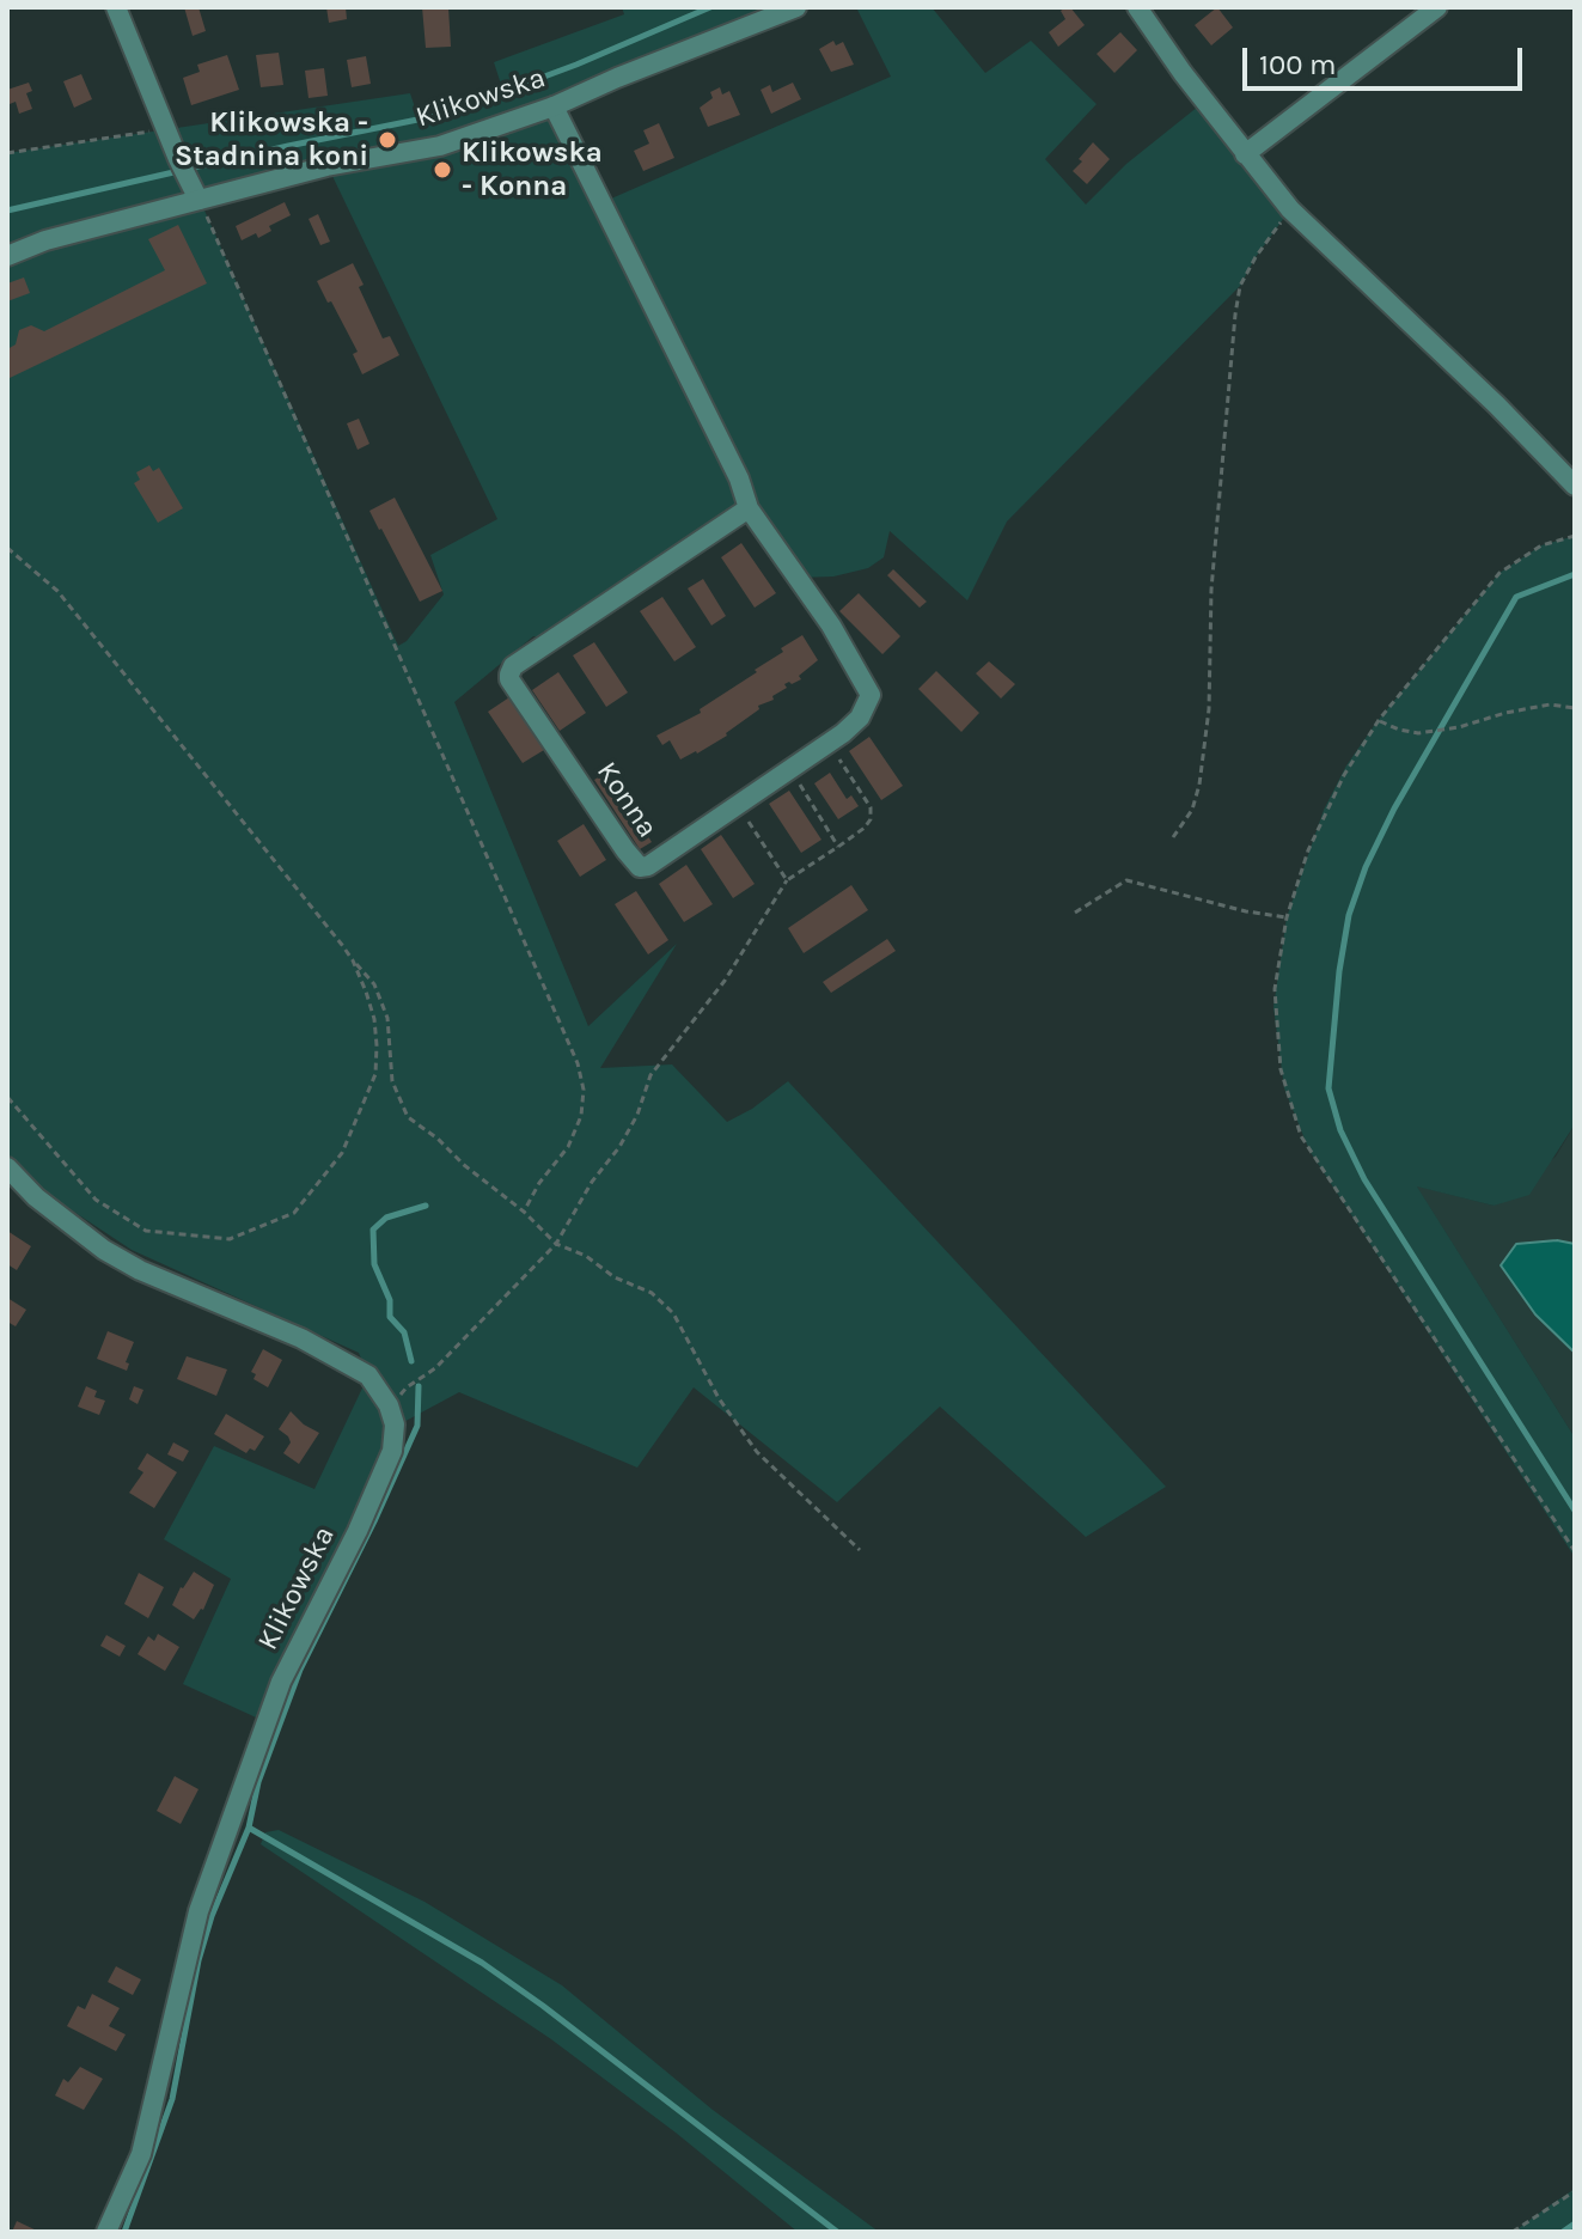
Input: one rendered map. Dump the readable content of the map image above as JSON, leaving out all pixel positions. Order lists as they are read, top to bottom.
{
  "streets": {
    "street": ["Klikowska", "Konna"]
  },
  "crossings": [
    ["Klikowska", "Konna"]
  ],
  "places": ["Klikowska - Stadnina koni", "Klikowska - Konna"],
  "scale_bar": "100 m"
}
